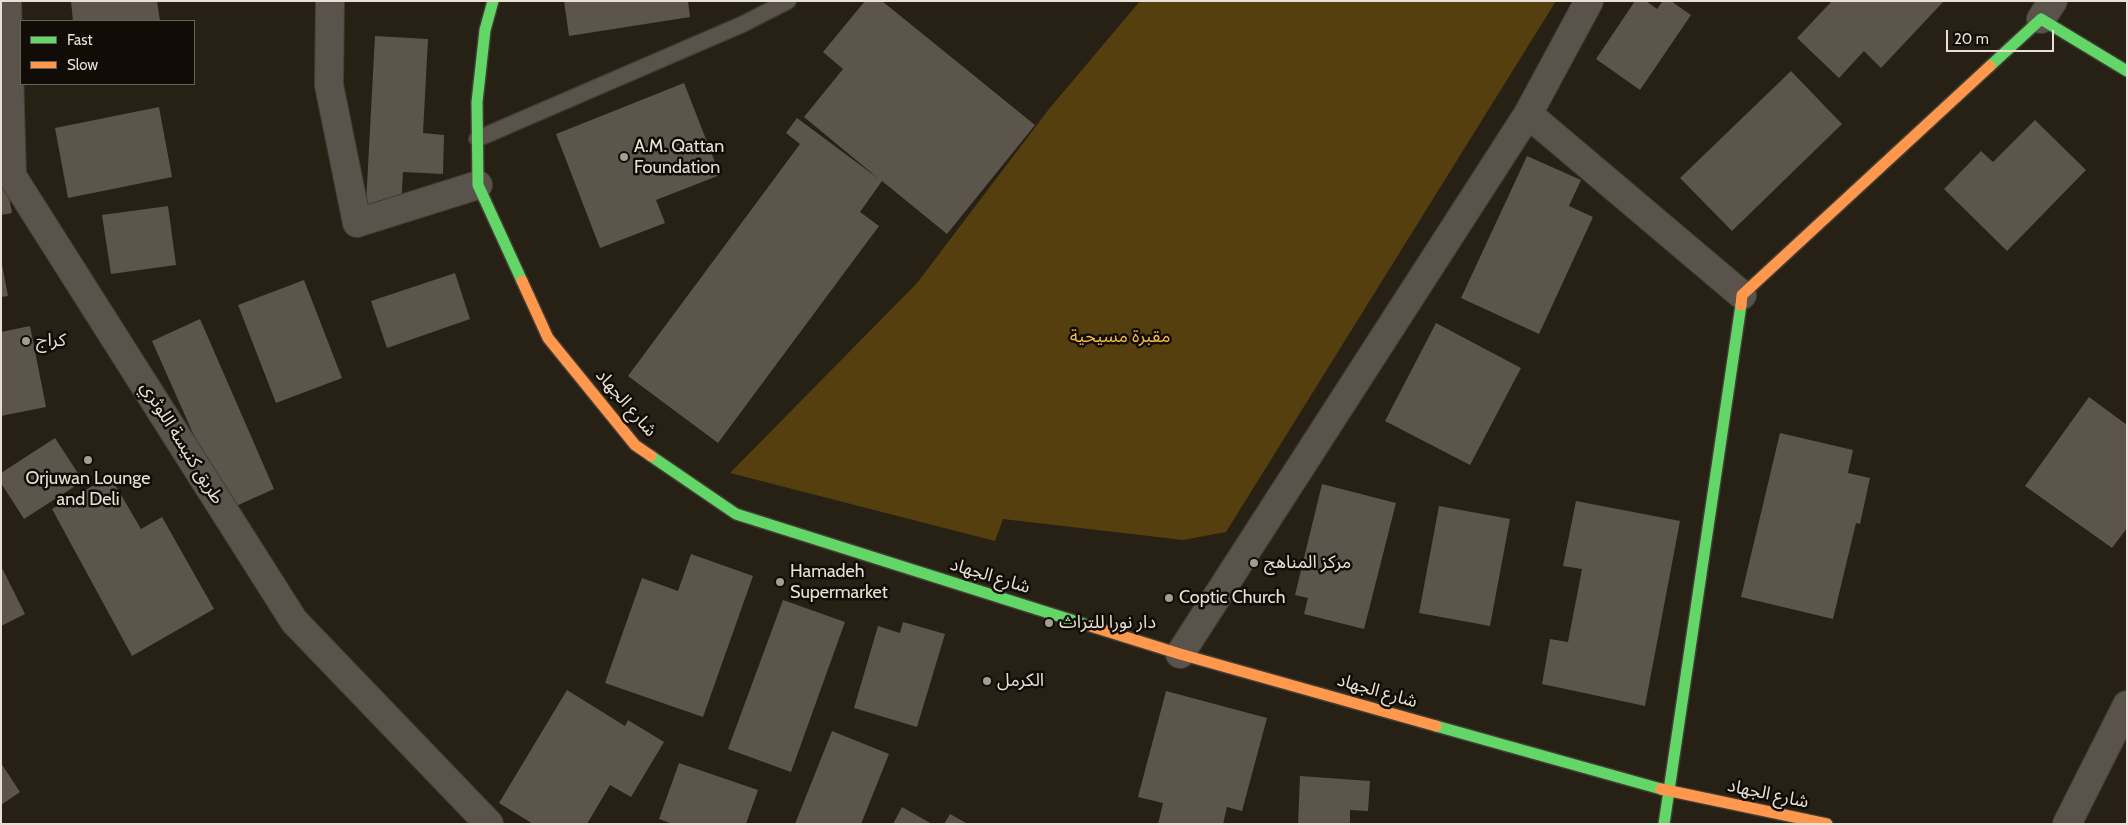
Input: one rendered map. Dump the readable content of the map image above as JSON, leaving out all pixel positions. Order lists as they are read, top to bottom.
{
  "streets": {
    "street": ["شارع الجهاد", "طريق كنيسة اللوثري"]
  },
  "parks": ["مقبرة مسيحية"],
  "places": [
    "A.M. Qattan Foundation",
    "كراج",
    "Orjuwan Lounge and Deli",
    "مركز المناهج",
    "Hamadeh Supermarket",
    "Coptic Church",
    "دار نورا للتراث",
    "الكرمل"
  ],
  "legend": ["Fast", "Slow"],
  "scale_bar": "20 m"
}
